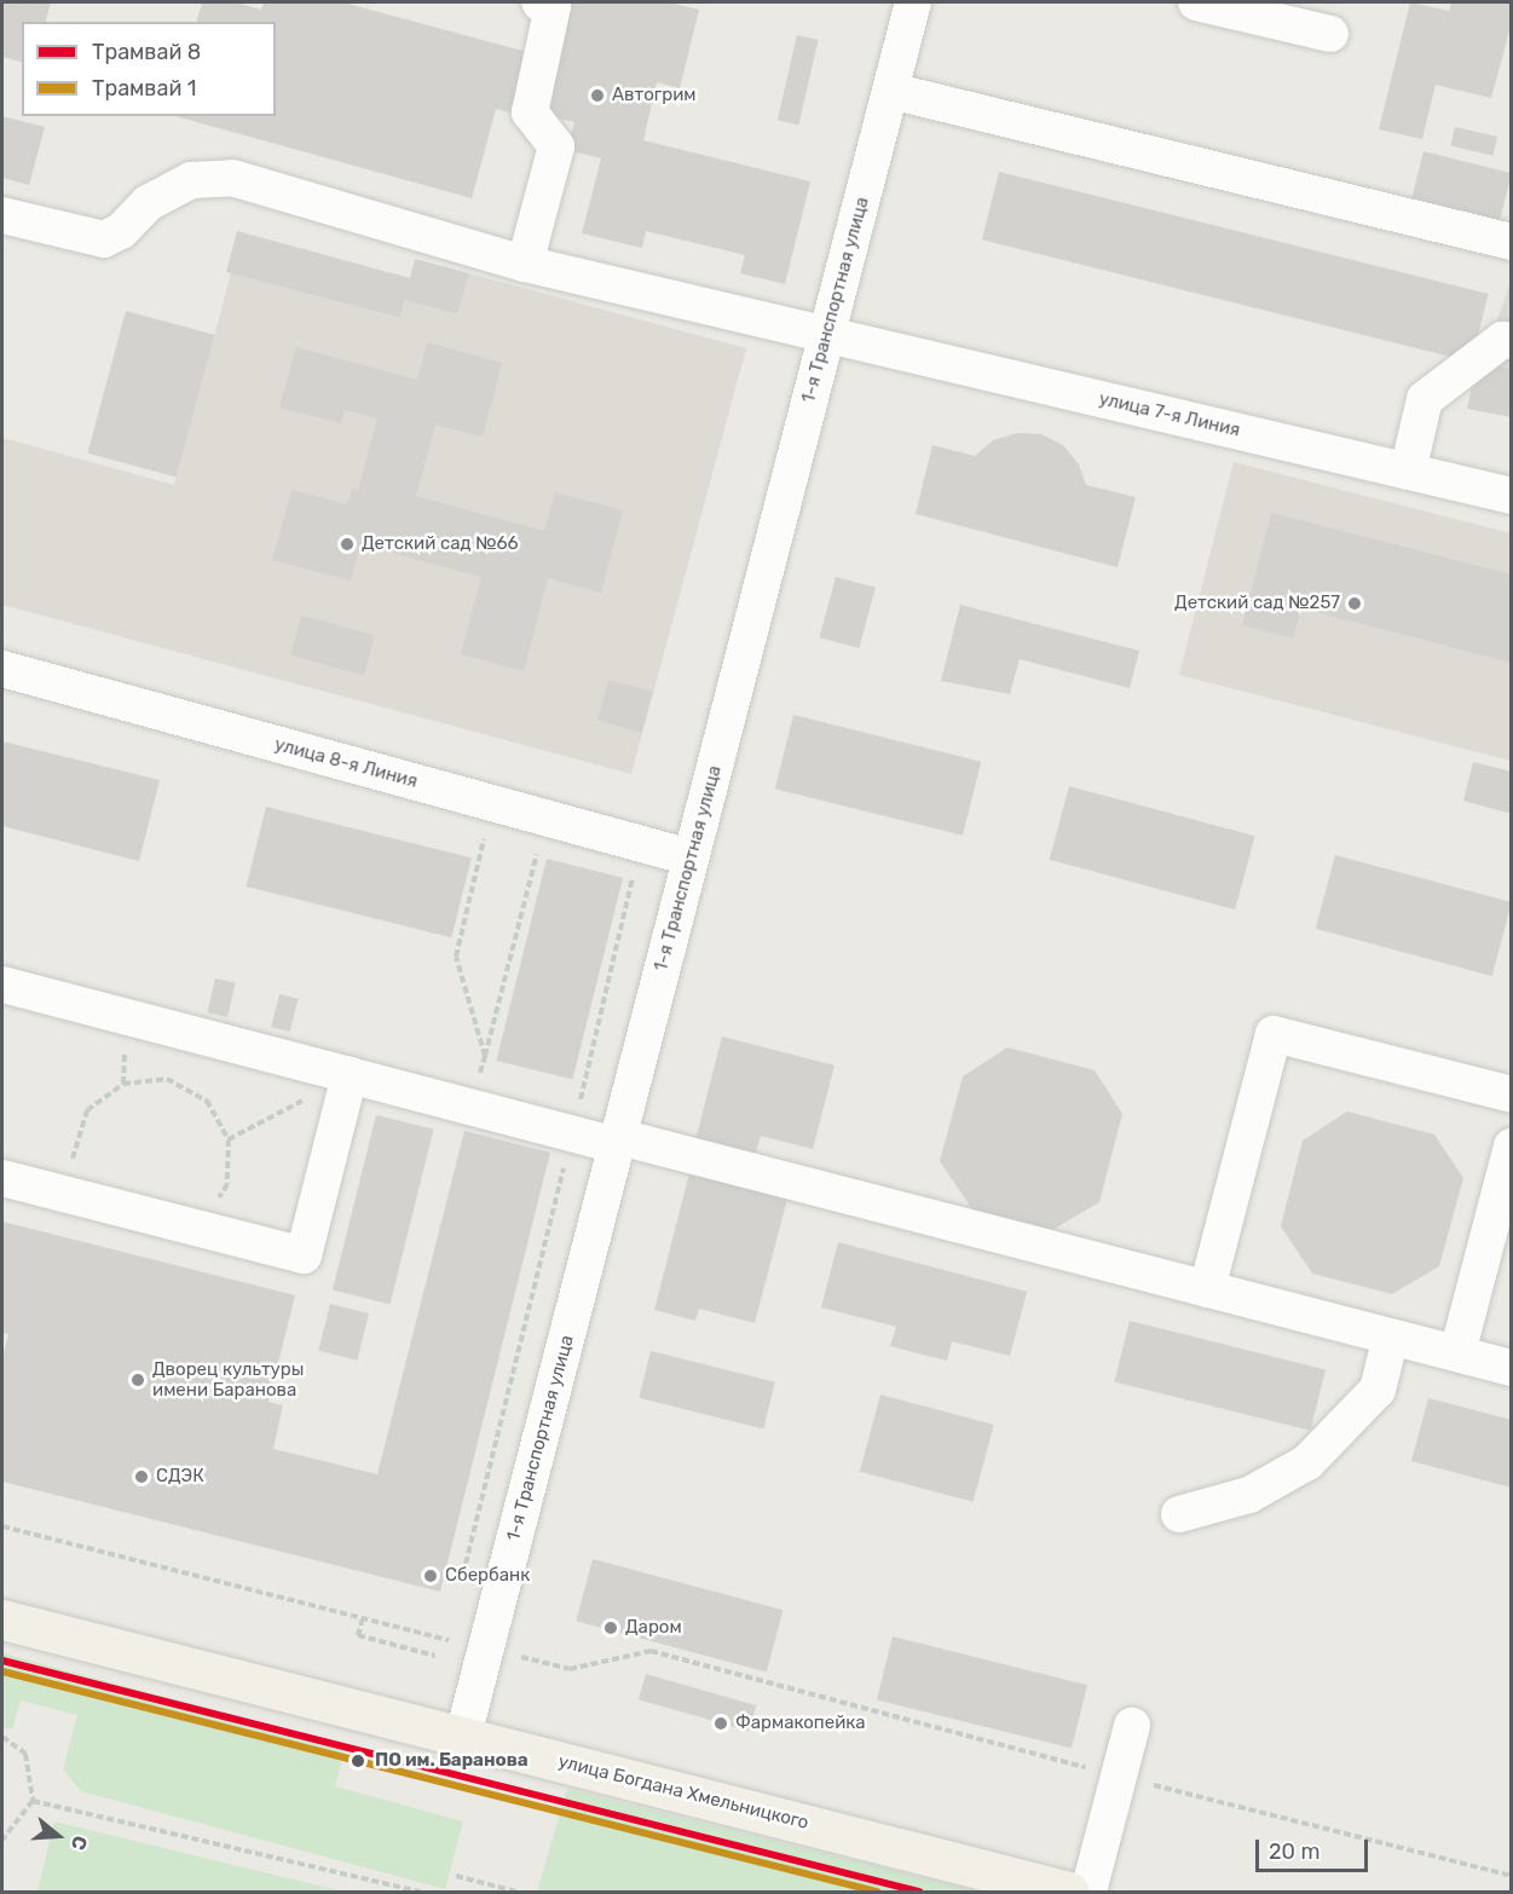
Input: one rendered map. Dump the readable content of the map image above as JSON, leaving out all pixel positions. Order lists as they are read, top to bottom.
{
  "streets": {
    "main road": ["улица Богдана Хмельницкого"],
    "street": ["1-я Транспортная улица", "улица 7-я Линия", "улица 8-я Линия"]
  },
  "crossings": [
    ["1-я Транспортная улица", "улица 7-я Линия"],
    ["1-я Транспортная улица", "улица 8-я Линия"],
    ["1-я Транспортная улица", "улица Богдана Хмельницкого"]
  ],
  "places": [
    "Автогрим",
    "Детский сад №66",
    "Детский сад №257",
    "Дворец культуры имени Баранова",
    "СДЭК",
    "Сбербанк",
    "Даром",
    "Фармакопейка",
    "ПО им. Баранова"
  ],
  "lines": ["tram line 8", "tram line 1"],
  "legend": ["Трамвай 8", "Трамвай 1"],
  "scale_bar": "20 m",
  "north": "right"
}
